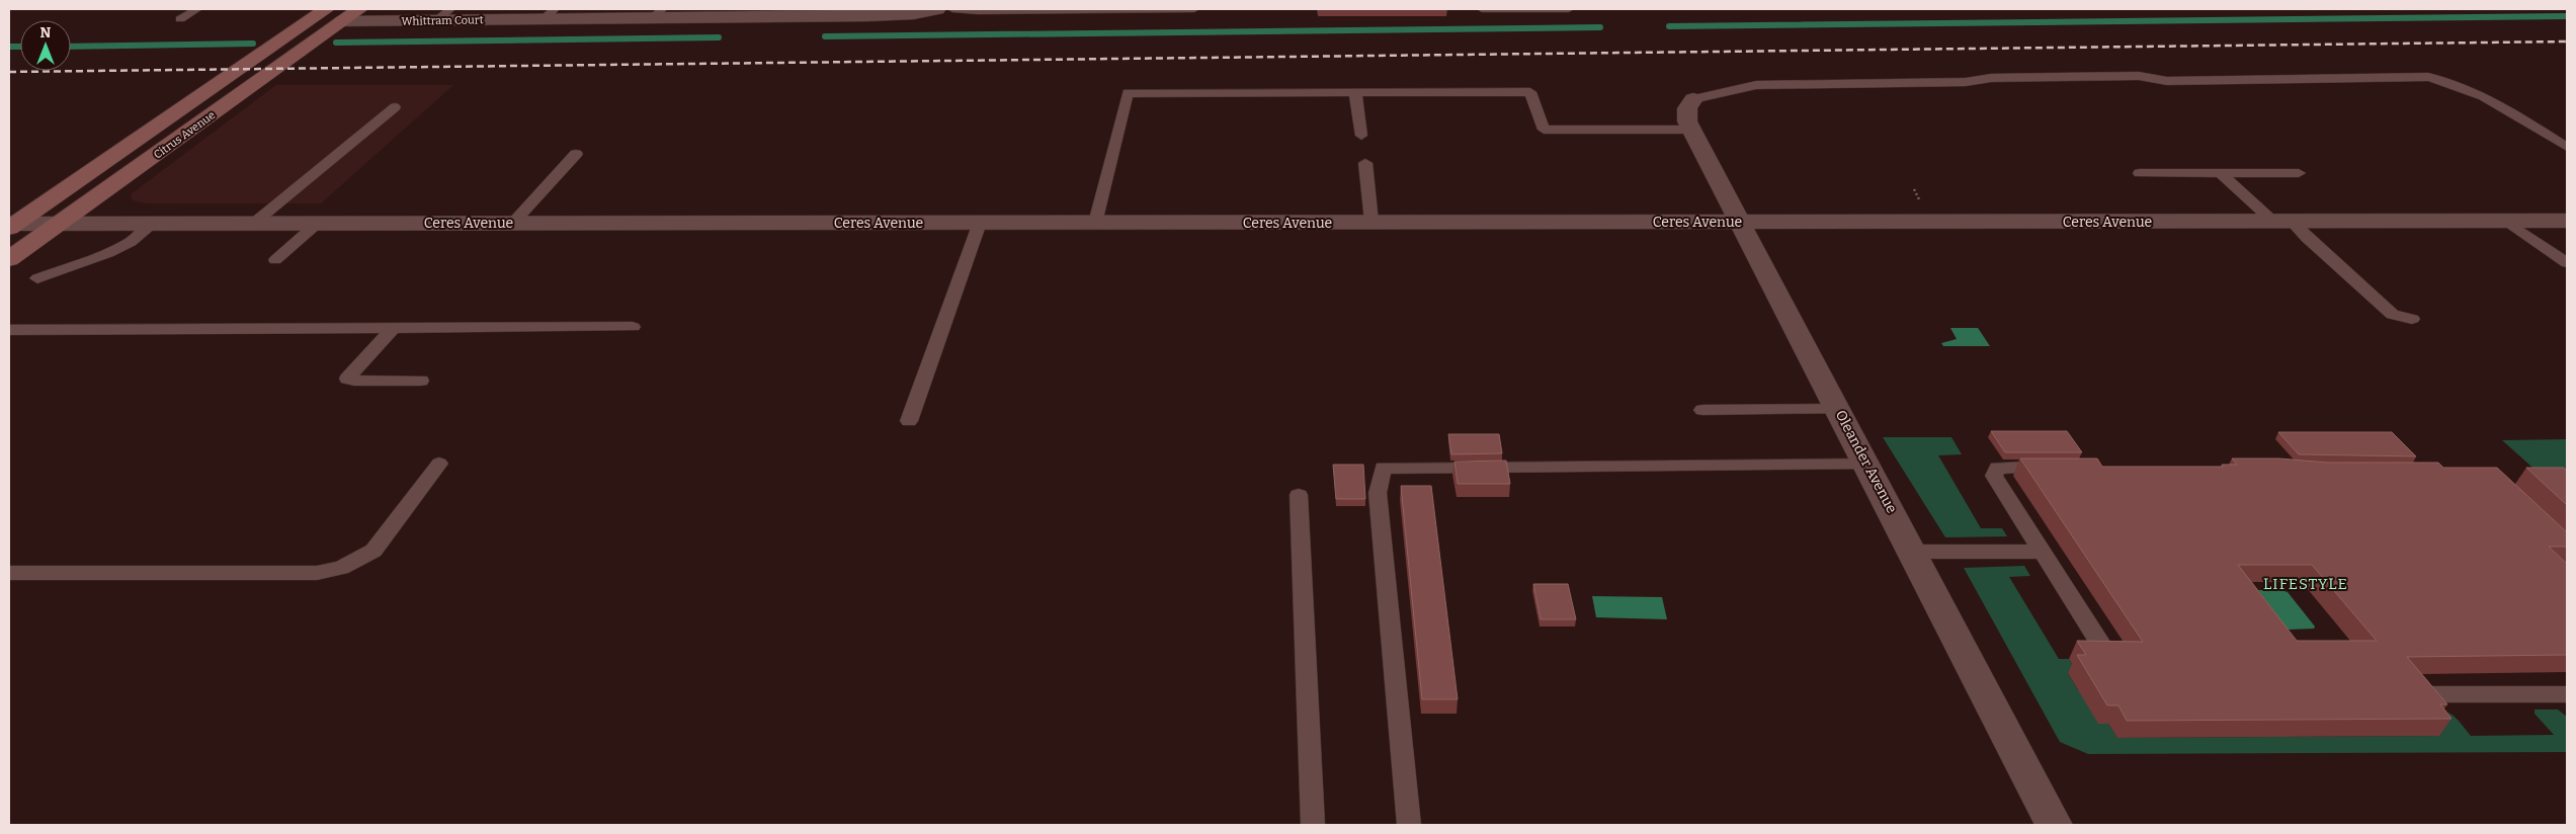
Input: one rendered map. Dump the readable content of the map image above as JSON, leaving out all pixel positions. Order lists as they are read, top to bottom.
{
  "streets": {
    "main road": ["Citrus Avenue"],
    "street": ["Whittram Court", "Ceres Avenue", "Oleander Avenue"]
  },
  "crossings": [
    ["Whittram Court", "Citrus Avenue"],
    ["Citrus Avenue", "Ceres Avenue"],
    ["Ceres Avenue", "Oleander Avenue"]
  ],
  "districts": ["LIFESTYLE"],
  "north": "top"
}
